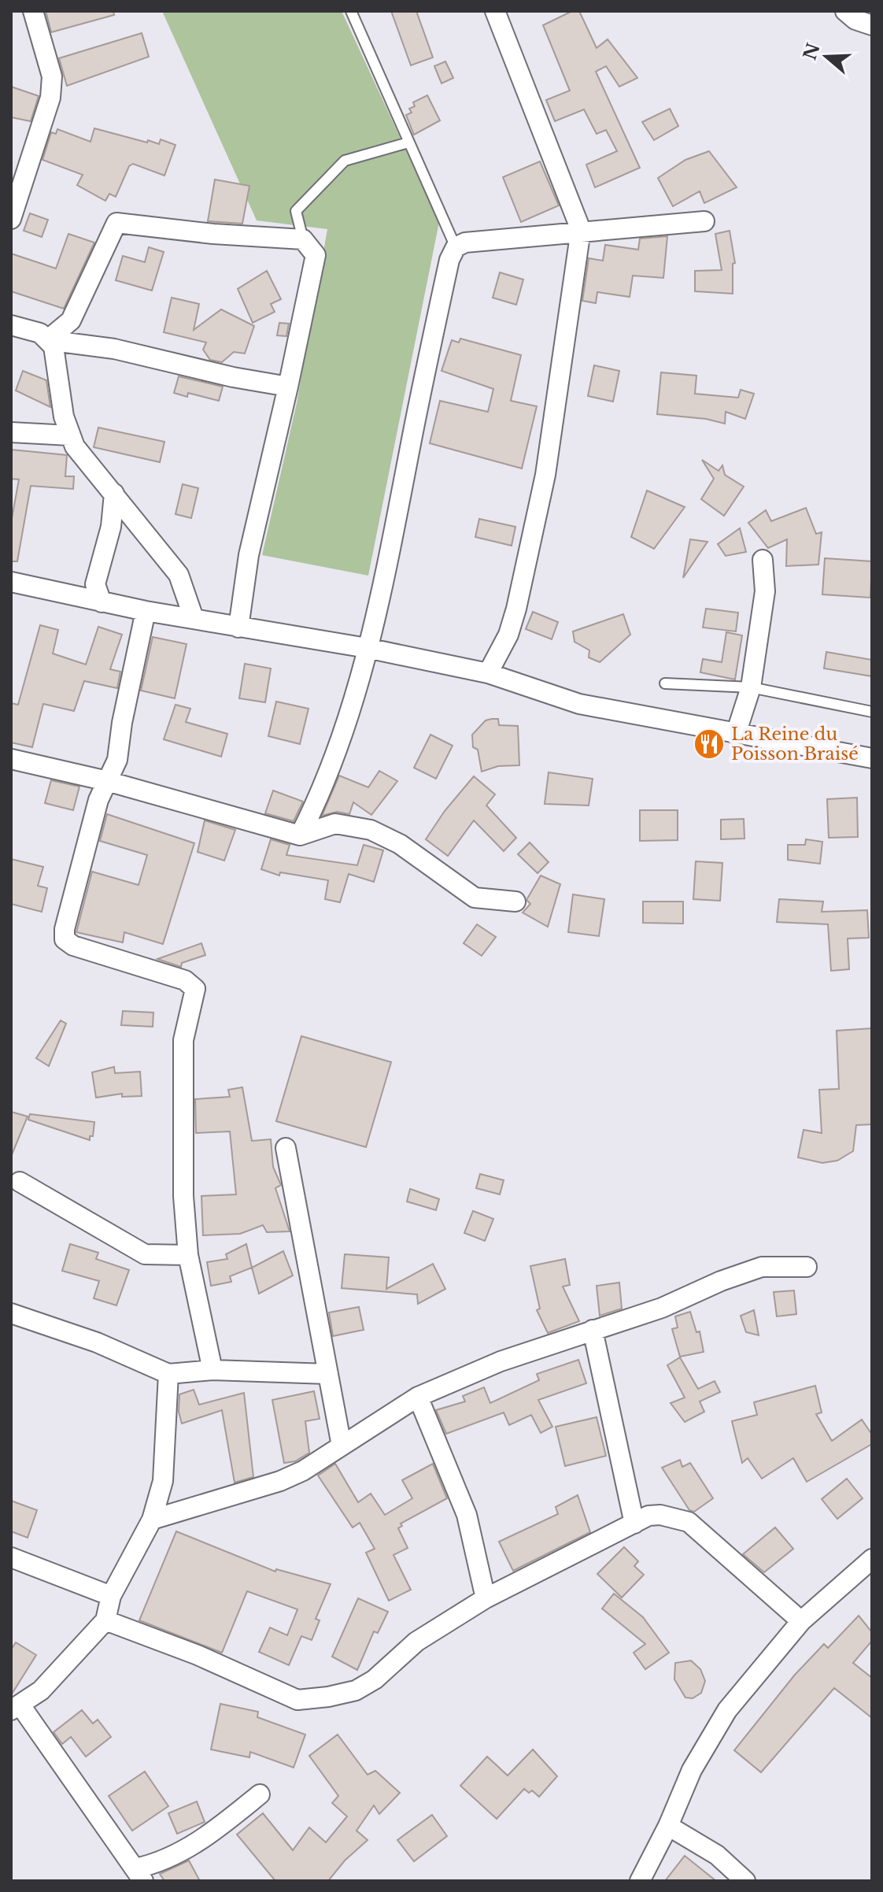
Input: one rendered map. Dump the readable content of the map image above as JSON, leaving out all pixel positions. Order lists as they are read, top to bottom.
{
  "places": {
    "restaurant": ["La Reine du Poisson Braisé"]
  },
  "north": "left"
}
